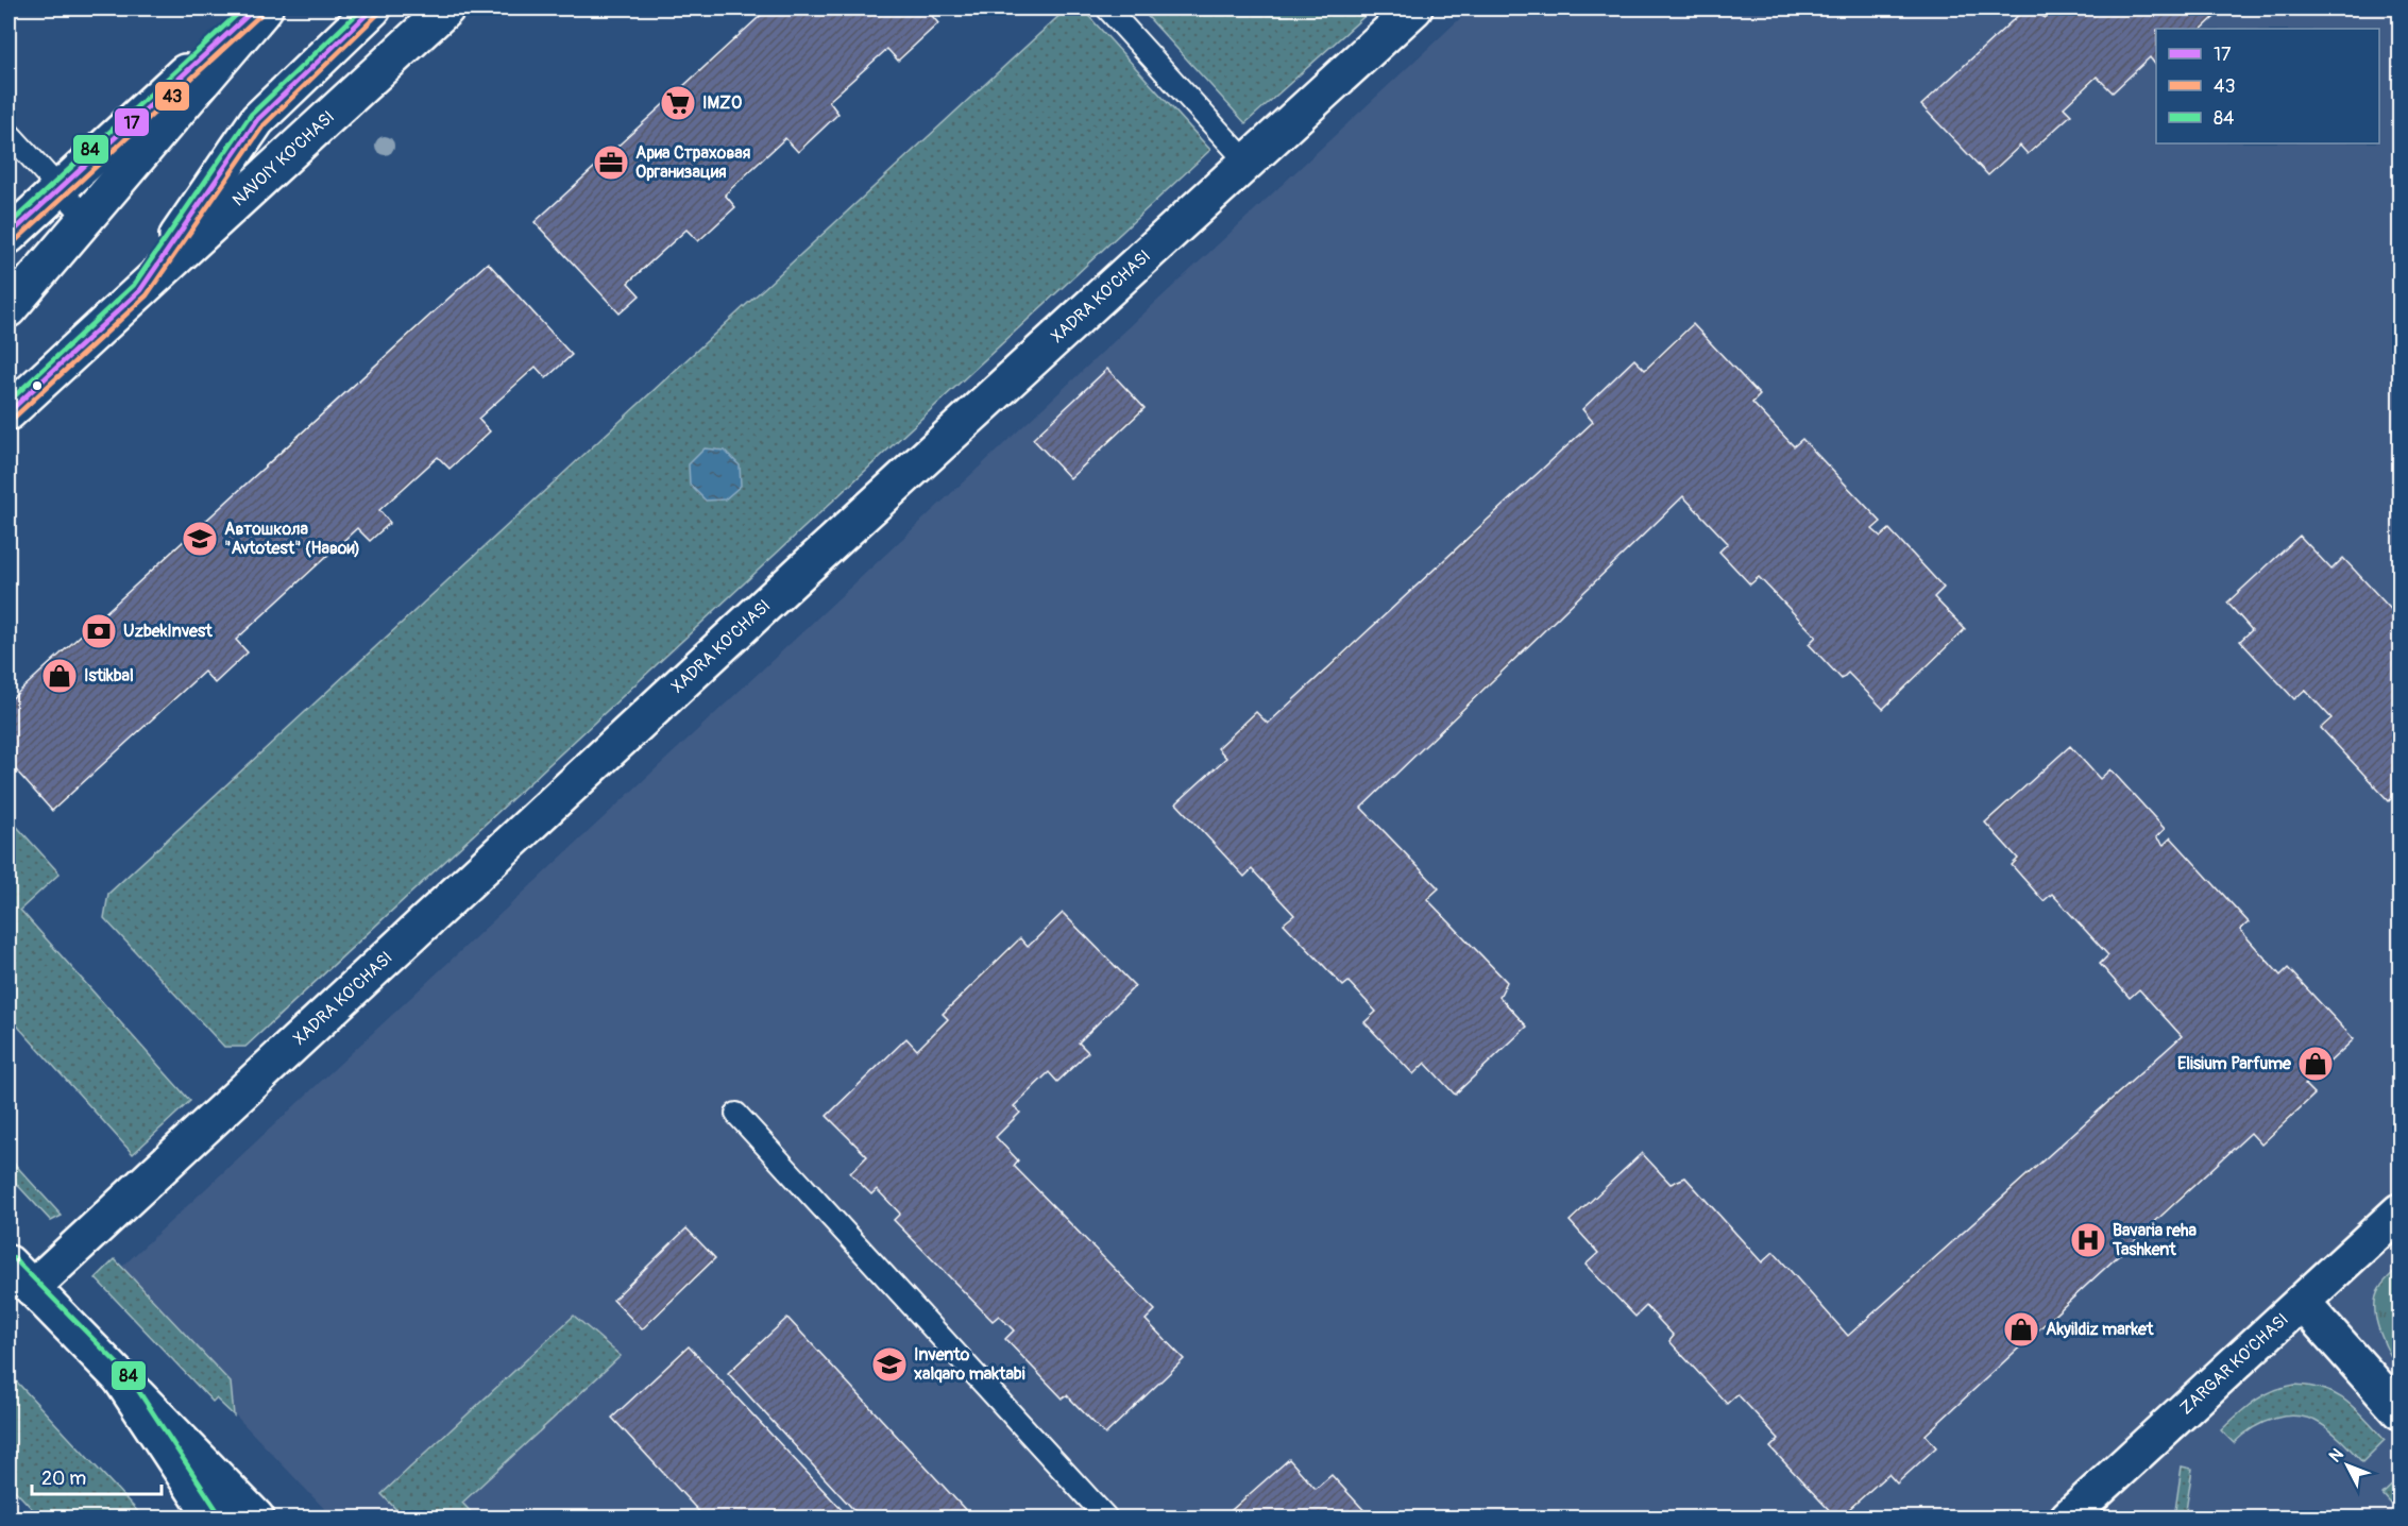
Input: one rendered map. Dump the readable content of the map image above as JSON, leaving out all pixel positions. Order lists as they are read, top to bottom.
{
  "streets": {
    "street": ["NAVOIY KO'CHASI", "XADRA KO'CHASI", "ZARGAR KO'CHASI"]
  },
  "places": {
    "supermarket": ["IMZO"],
    "office": ["Ариа Страховая Организация"],
    "school or university": ["Автошкола \"Avtotest\" (Навои)", "Invento xalqaro maktabi"],
    "bank": ["UzbekInvest"],
    "shop": ["Istikbal", "Elisium Parfume", "Akyildiz market"],
    "hospital": ["Bavaria reha Tashkent"]
  },
  "lines": ["transit line 17", "transit line 84", "transit line 43"],
  "legend": ["17", "43", "84"],
  "scale_bar": "20 m",
  "north": "top left"
}
